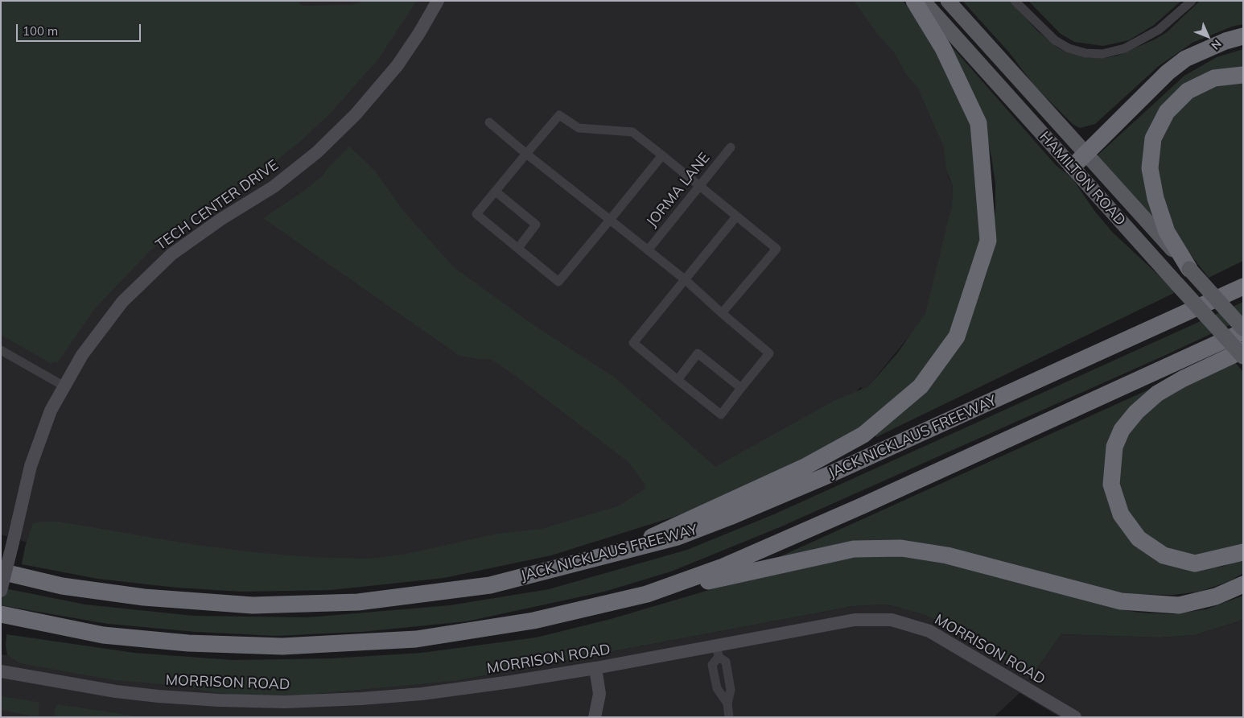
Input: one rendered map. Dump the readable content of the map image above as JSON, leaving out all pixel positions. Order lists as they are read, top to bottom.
{
  "streets": {
    "highway": ["JACK NICKLAUS FREEWAY"],
    "main road": ["HAMILTON ROAD", "TECH CENTER DRIVE", "MORRISON ROAD"],
    "street": ["JORMA LANE"]
  },
  "scale_bar": "100 m",
  "north": "bottom right"
}
